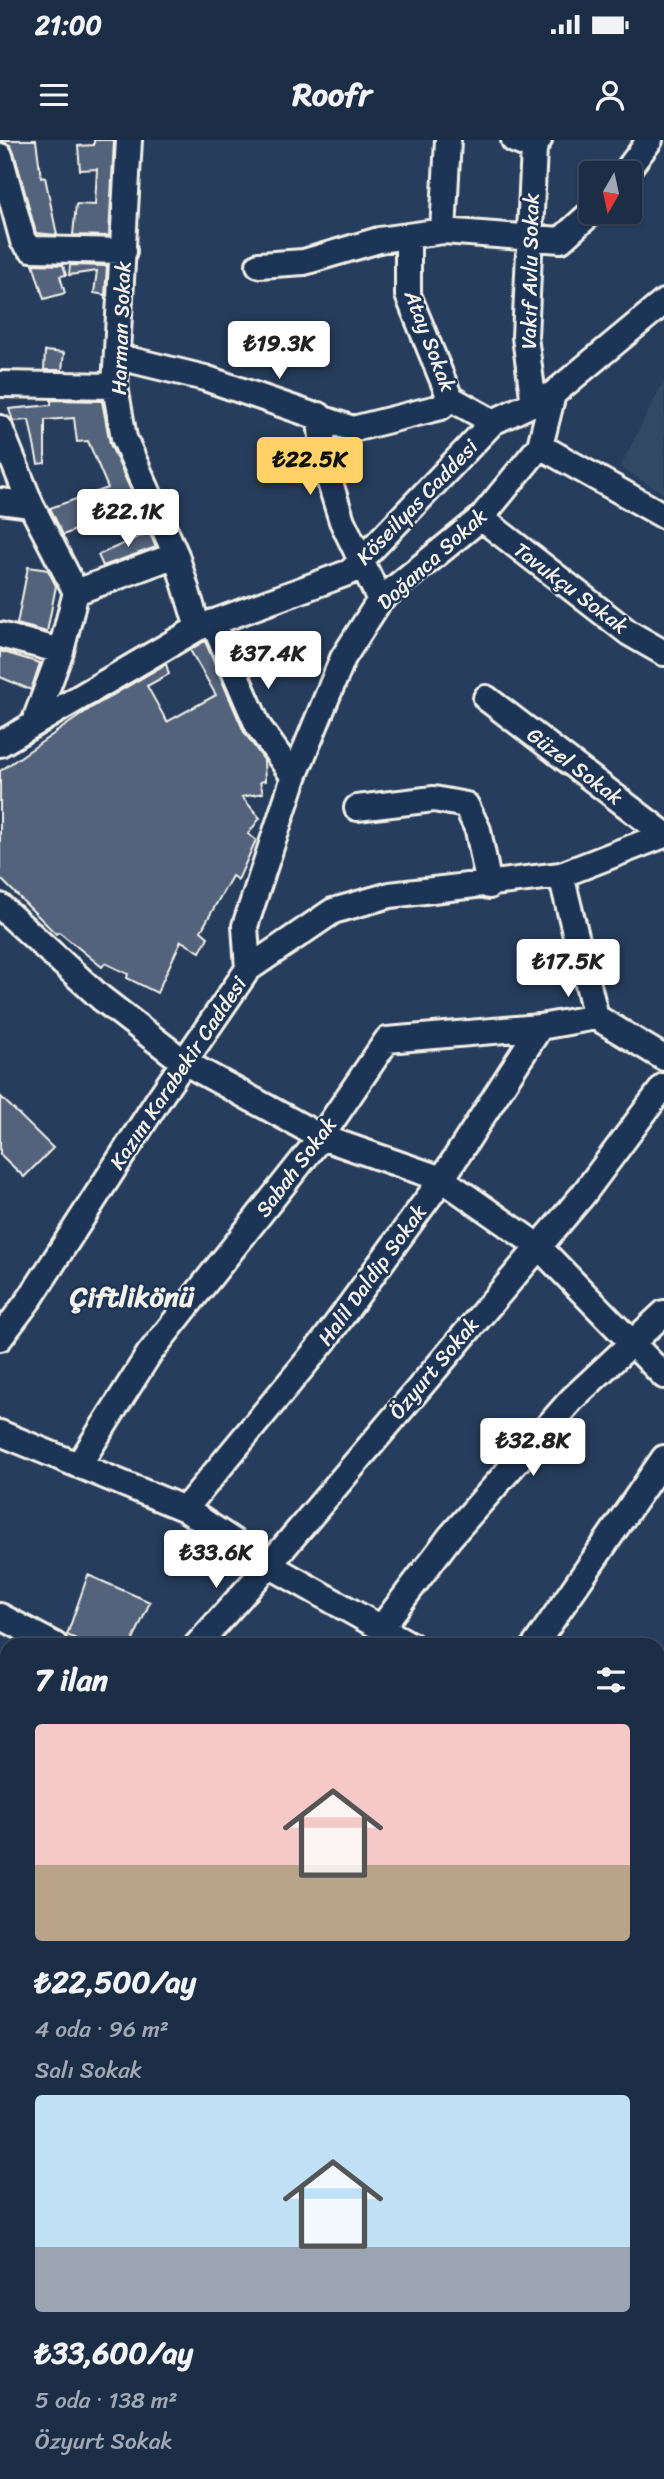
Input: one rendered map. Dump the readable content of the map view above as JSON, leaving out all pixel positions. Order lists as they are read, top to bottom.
{
  "streets": {
    "street": [
      "Vakıf Avlu Sokak",
      "Harman Sokak",
      "Atay Sokak",
      "Köseilyas Caddesi",
      "Doğanca Sokak",
      "Tavukçu Sokak",
      "Güzel Sokak",
      "Kazım Karabekir Caddesi",
      "Sabah Sokak",
      "Halil Daldip Sokak",
      "Özyurt Sokak"
    ]
  },
  "crossings": [
    ["Vakıf Avlu Sokak", "Köseilyas Caddesi"],
    ["Vakıf Avlu Sokak", "Doğanca Sokak"],
    ["Harman Sokak", "Köseilyas Caddesi"],
    ["Harman Sokak", "Doğanca Sokak"],
    ["Atay Sokak", "Köseilyas Caddesi"],
    ["Köseilyas Caddesi", "Doğanca Sokak"],
    ["Doğanca Sokak", "Tavukçu Sokak"],
    ["Doğanca Sokak", "Kazım Karabekir Caddesi"],
    ["Güzel Sokak", "Kazım Karabekir Caddesi"],
    ["Sabah Sokak", "Halil Daldip Sokak"]
  ],
  "districts": ["Çiftlikönü"],
  "north": "bottom",
  "page": {
    "status": "21:00",
    "header": "Roofr",
    "price": [
      "₺19.3K",
      "₺22.5K",
      "₺22.1K",
      "₺37.4K",
      "₺17.5K",
      "₺32.8K",
      "₺33.6K"
    ],
    "heading": "7 ilan",
    "list": [
      {
        "name": "₺22,500/ay",
        "note": "4 oda · 96 m² · Salı Sokak"
      },
      {
        "name": "₺33,600/ay",
        "note": "5 oda · 138 m² · Özyurt Sokak"
      }
    ]
  }
}
